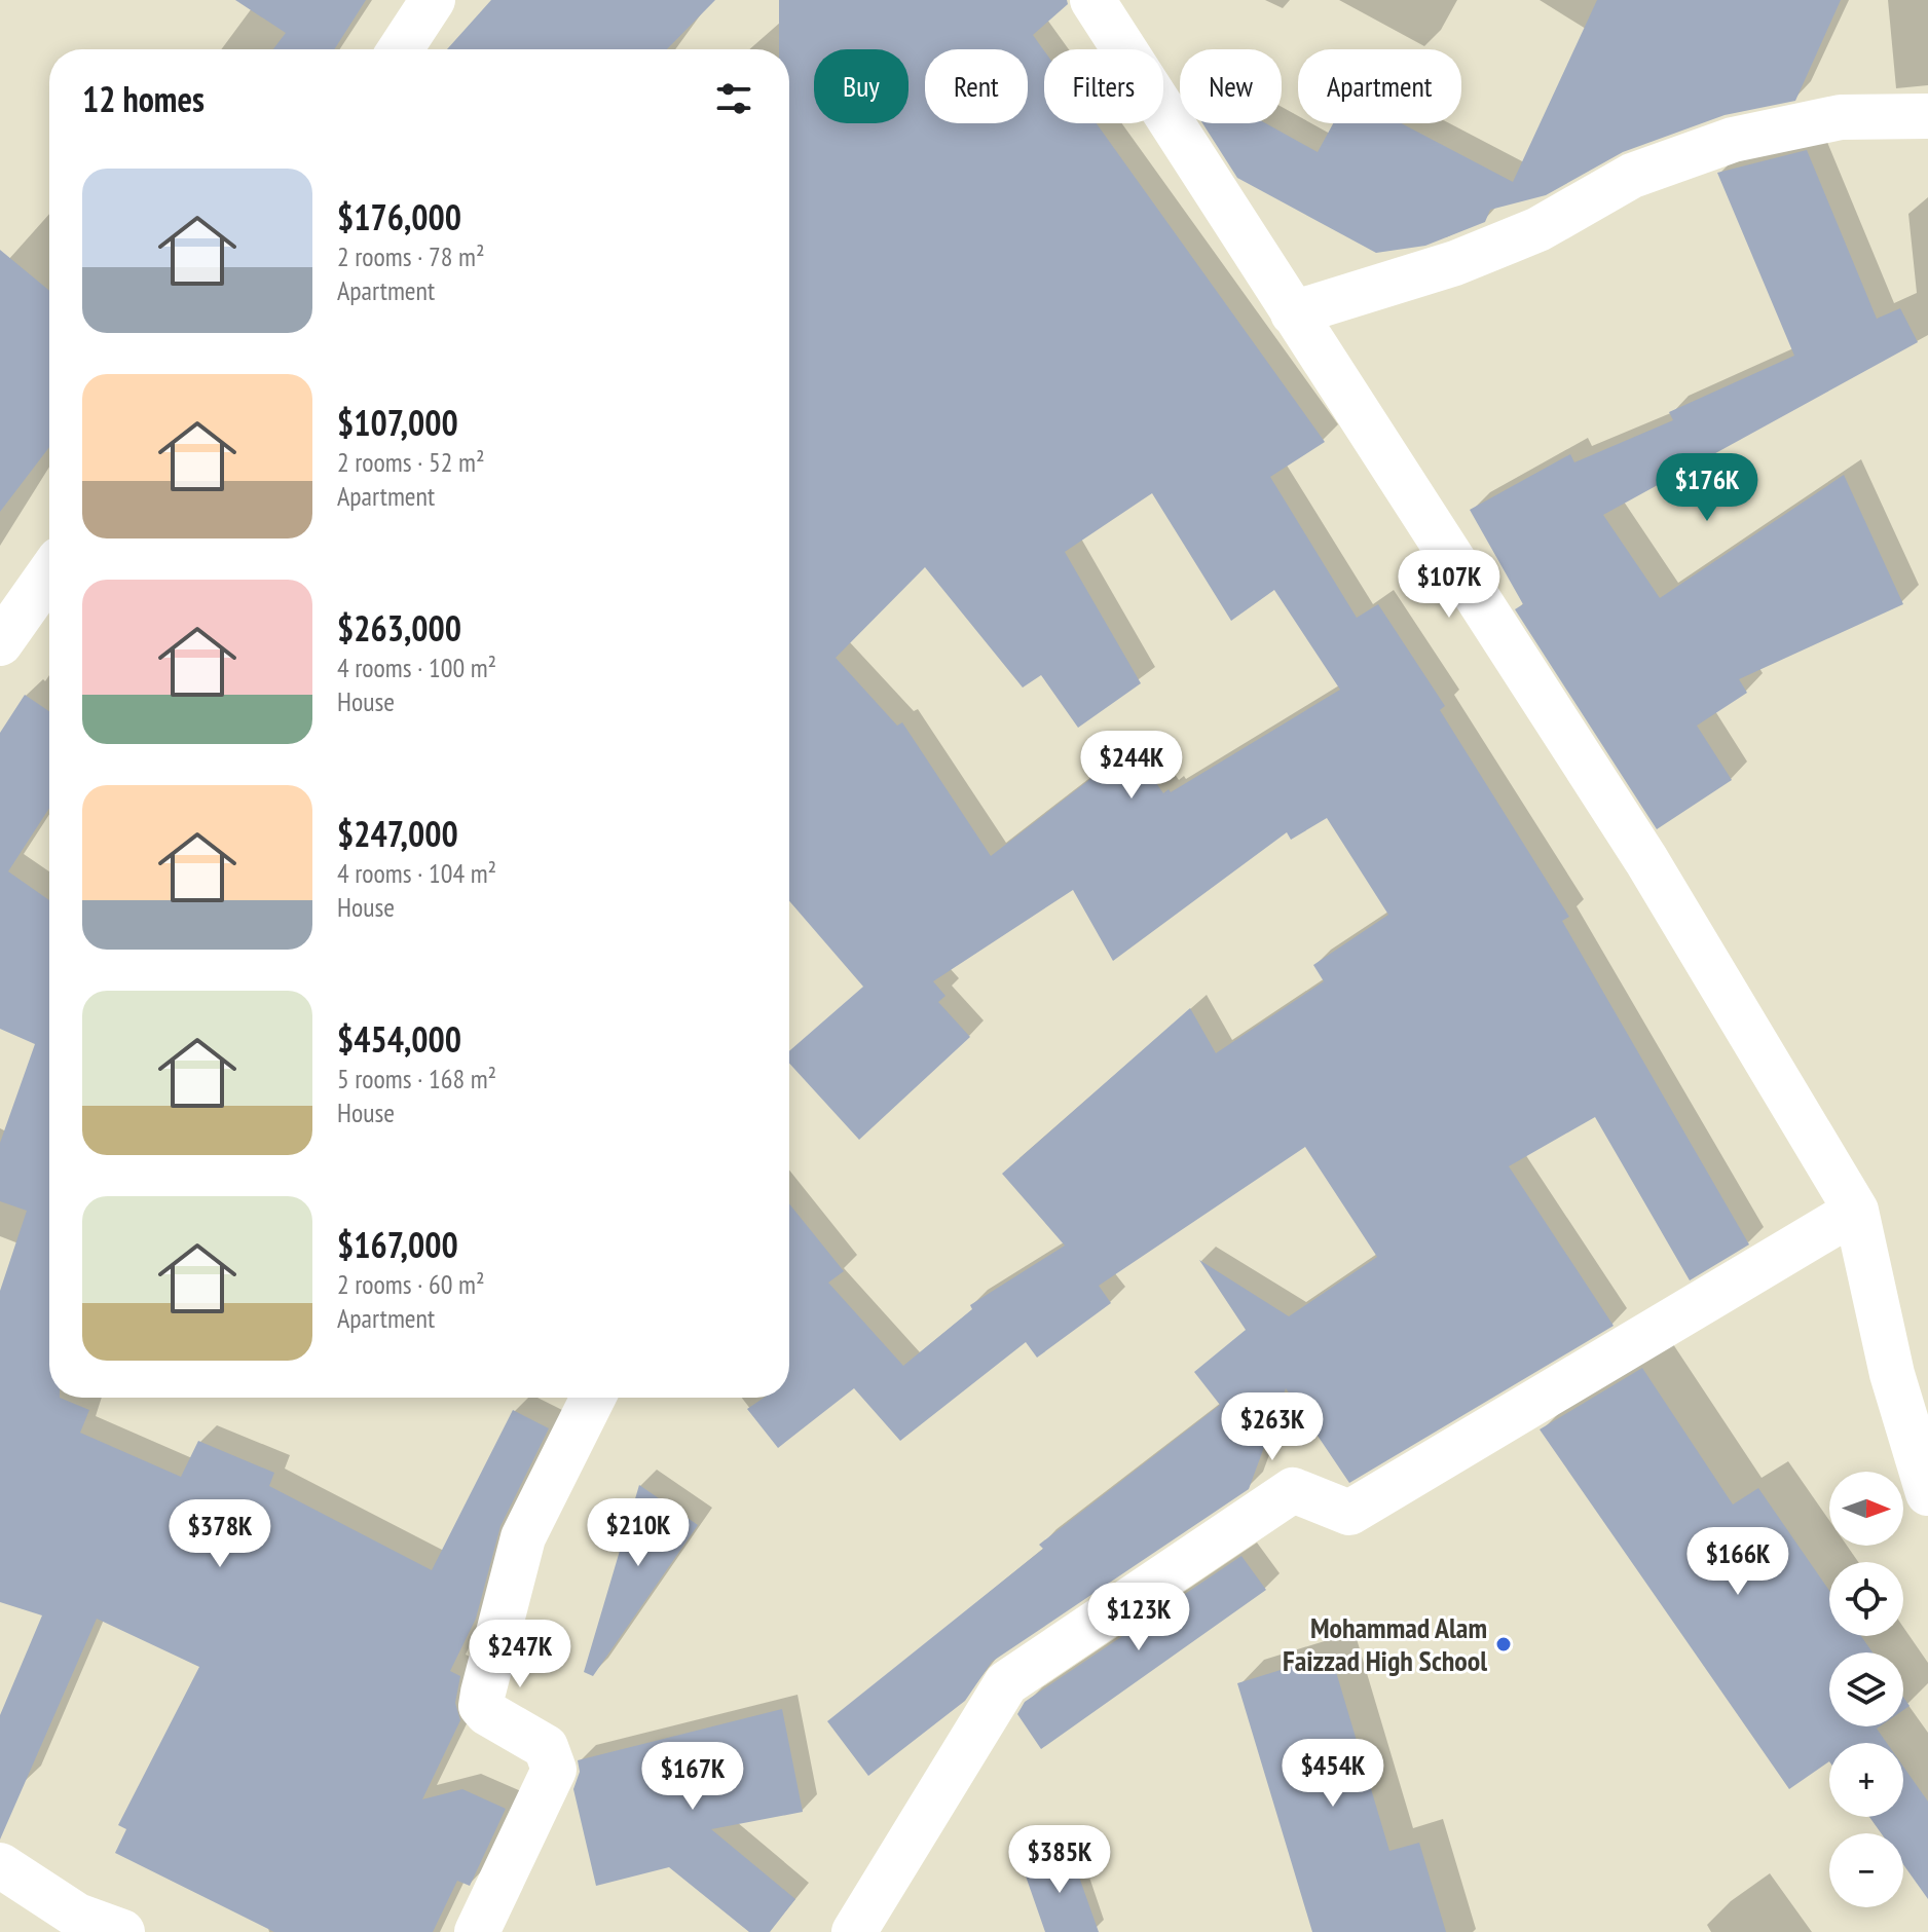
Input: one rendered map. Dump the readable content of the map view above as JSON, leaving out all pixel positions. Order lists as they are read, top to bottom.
{
  "places": ["Mohammad Alam Faizzad High School"],
  "north": "right",
  "page": {
    "chip": [
      "Buy",
      "Rent",
      "Filters",
      "New",
      "Apartment"
    ],
    "heading": "12 homes",
    "list": [
      {
        "name": "$176,000",
        "note": "2 rooms · 78 m² · Apartment"
      },
      {
        "name": "$107,000",
        "note": "2 rooms · 52 m² · Apartment"
      },
      {
        "name": "$263,000",
        "note": "4 rooms · 100 m² · House"
      },
      {
        "name": "$247,000",
        "note": "4 rooms · 104 m² · House"
      },
      {
        "name": "$454,000",
        "note": "5 rooms · 168 m² · House"
      },
      {
        "name": "$167,000",
        "note": "2 rooms · 60 m² · Apartment"
      }
    ],
    "price": [
      "$176K",
      "$107K",
      "$244K",
      "$263K",
      "$210K",
      "$378K",
      "$166K",
      "$123K",
      "$247K",
      "$454K",
      "$167K",
      "$385K"
    ],
    "map_buttons": ["+", "−"]
  }
}
